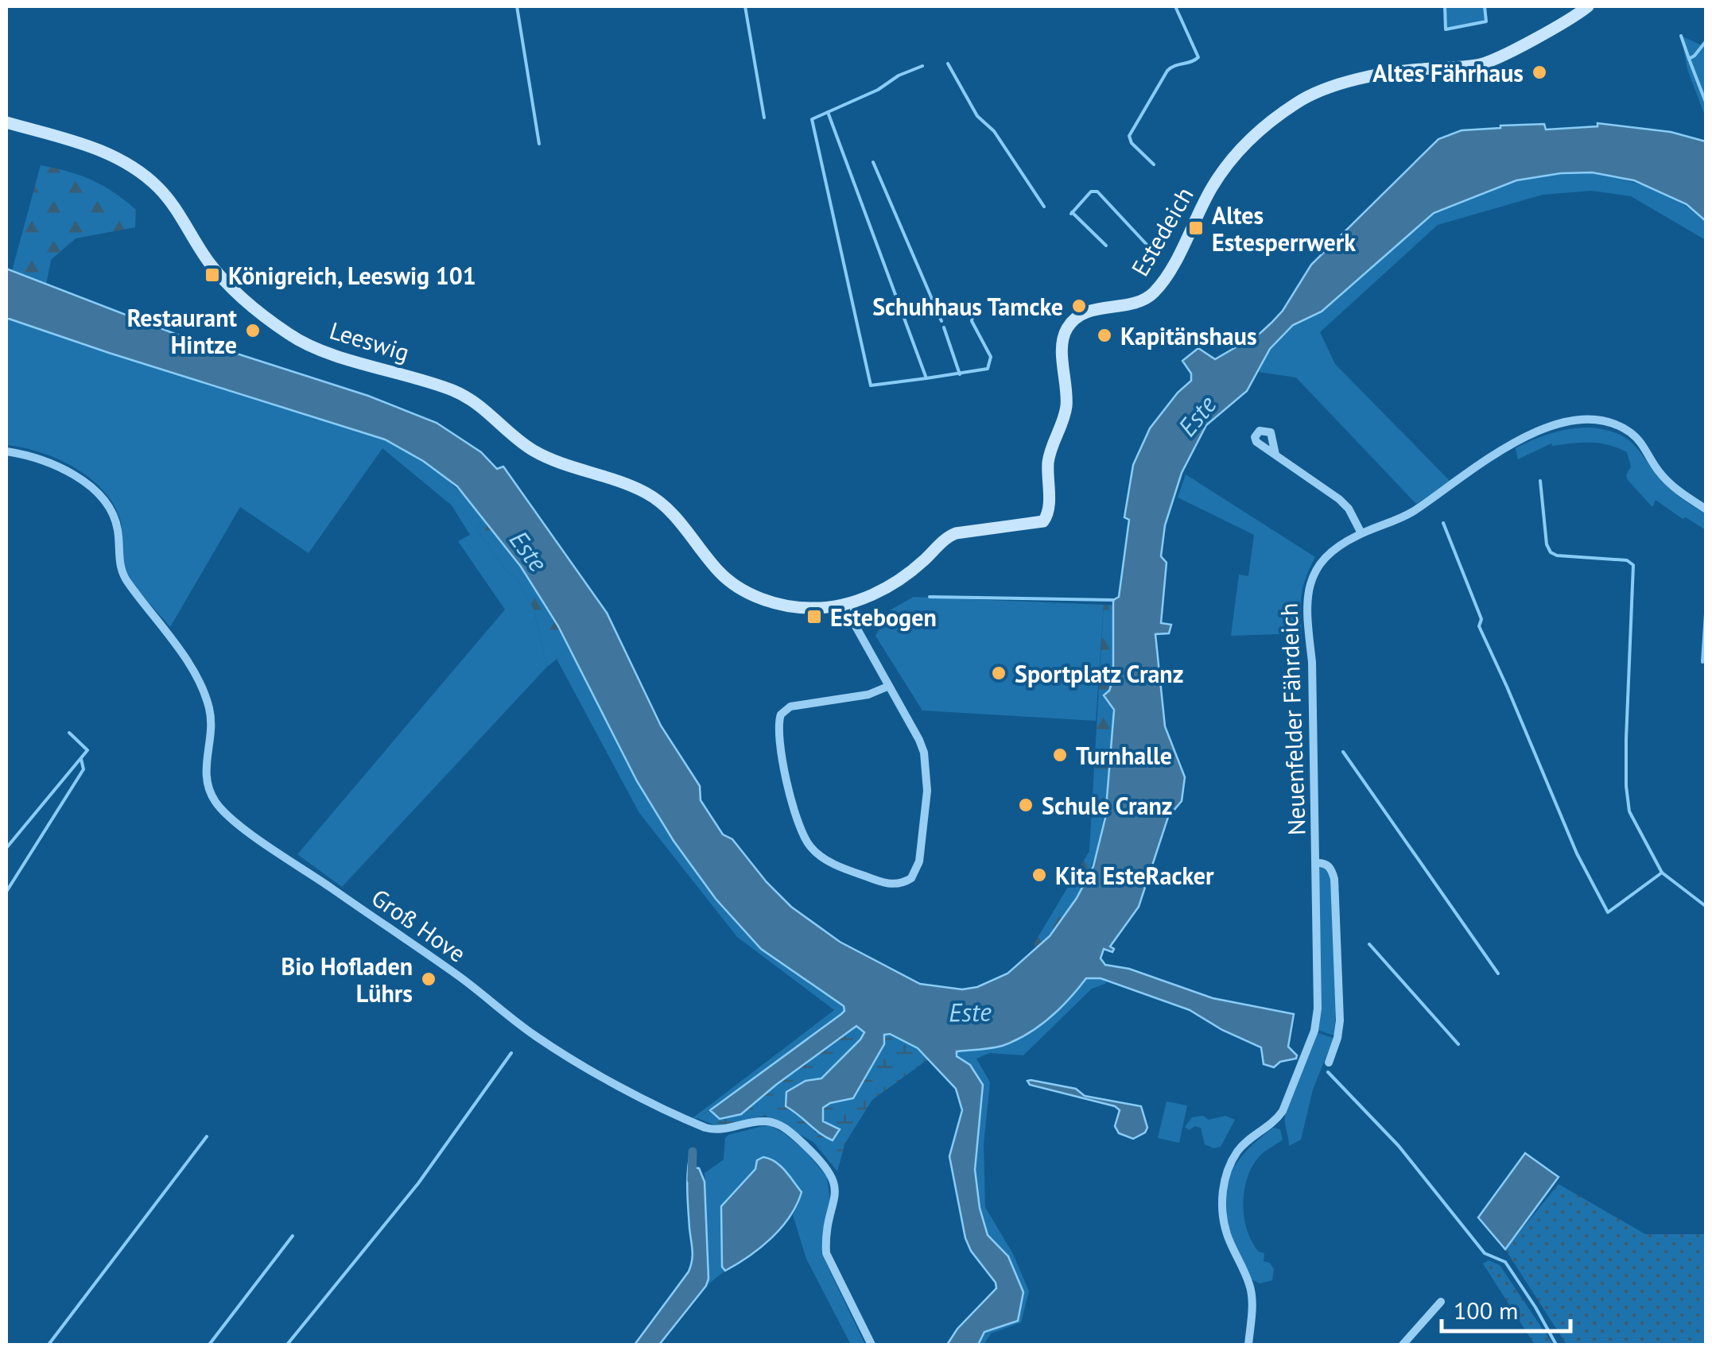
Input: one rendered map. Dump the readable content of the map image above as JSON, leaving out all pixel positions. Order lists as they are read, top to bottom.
{
  "streets": {
    "street": [
      "Estedeich",
      "Leeswig",
      "Neuenfelder Fährdeich",
      "Groß Hove"
    ]
  },
  "crossings": [
    ["Estedeich", "Leeswig"]
  ],
  "water": ["Este"],
  "places": {
    "other": [
      "Altes Fährhaus",
      "Schuhhaus Tamcke",
      "Restaurant Hintze",
      "Kapitänshaus",
      "Sportplatz Cranz",
      "Turnhalle",
      "Schule Cranz",
      "Kita EsteRacker",
      "Bio Hofladen Lührs"
    ],
    "transit": ["Altes Estesperrwerk", "Königreich, Leeswig 101", "Estebogen"]
  },
  "scale_bar": "100 m"
}
